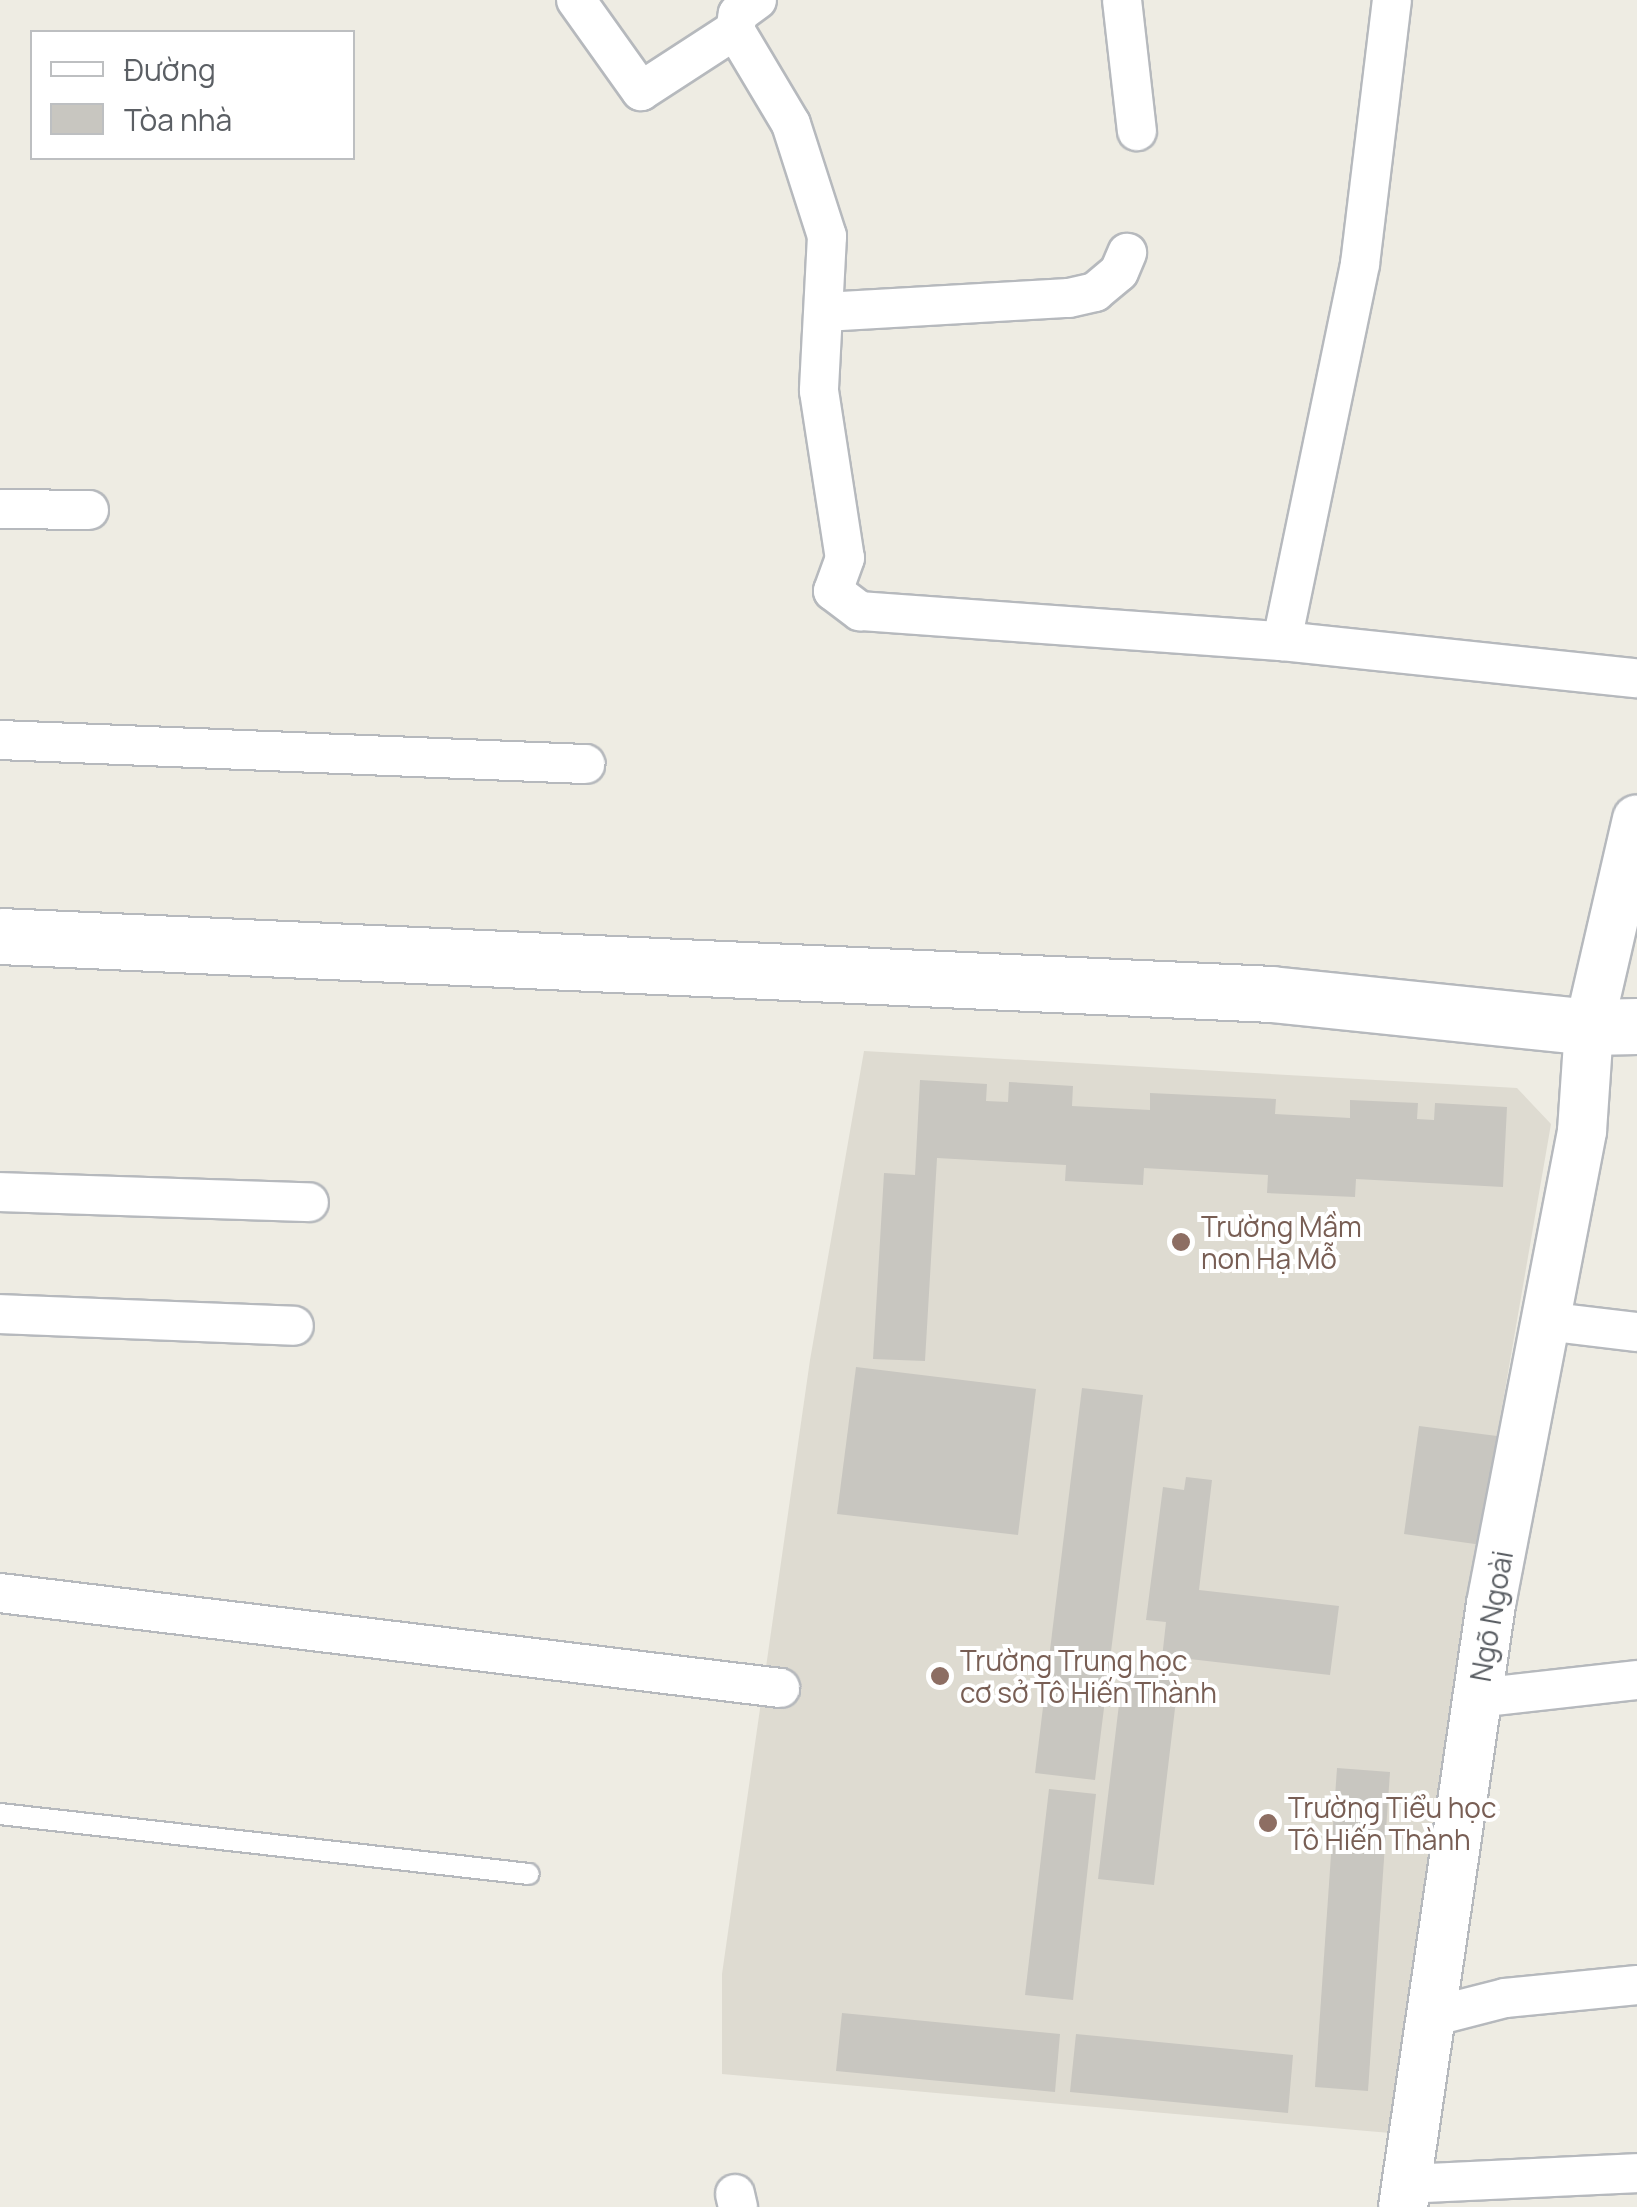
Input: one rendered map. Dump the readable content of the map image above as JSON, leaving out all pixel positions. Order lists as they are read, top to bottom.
{
  "streets": {
    "street": ["Ngõ Ngoài"]
  },
  "places": ["Trường Mầm non Hạ Mỗ", "Trường Trung học cơ sở Tô Hiến Thành", "Trường Tiểu học Tô Hiến Thành"],
  "legend": ["Đường", "Tòa nhà"]
}
